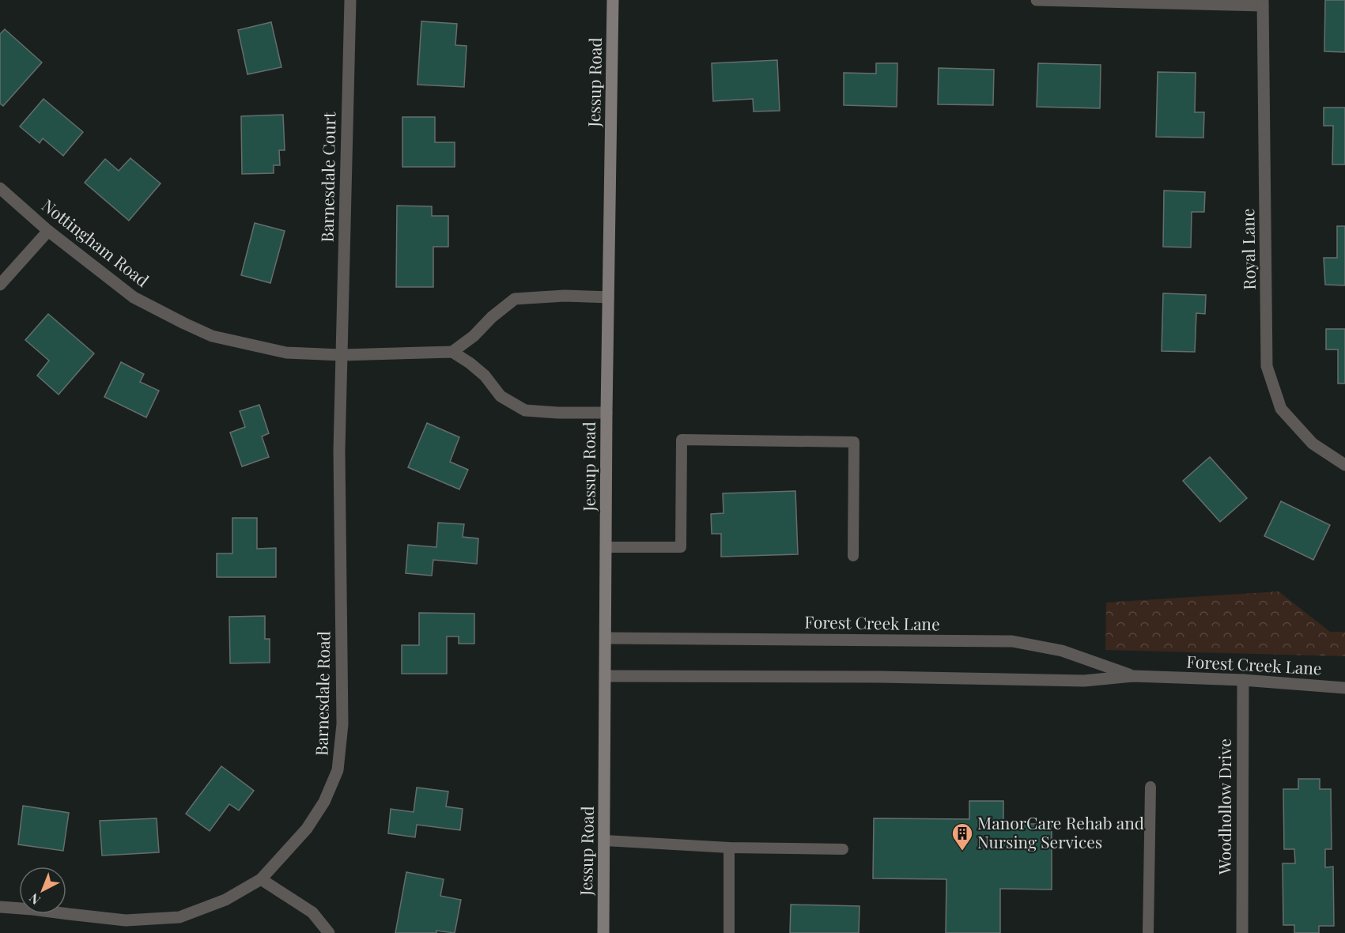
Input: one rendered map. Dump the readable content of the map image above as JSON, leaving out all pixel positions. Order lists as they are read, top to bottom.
{
  "streets": {
    "street": [
      "Jessup Road",
      "Barnesdale Court",
      "Nottingham Road",
      "Royal Lane",
      "Forest Creek Lane",
      "Barnesdale Road",
      "Woodhollow Drive"
    ]
  },
  "crossings": [
    ["Jessup Road", "Forest Creek Lane"],
    ["Barnesdale Court", "Nottingham Road"],
    ["Barnesdale Court", "Barnesdale Road"],
    ["Nottingham Road", "Barnesdale Road"],
    ["Forest Creek Lane", "Woodhollow Drive"]
  ],
  "places": {
    "building": ["ManorCare Rehab and Nursing Services"]
  },
  "north": "bottom left"
}
